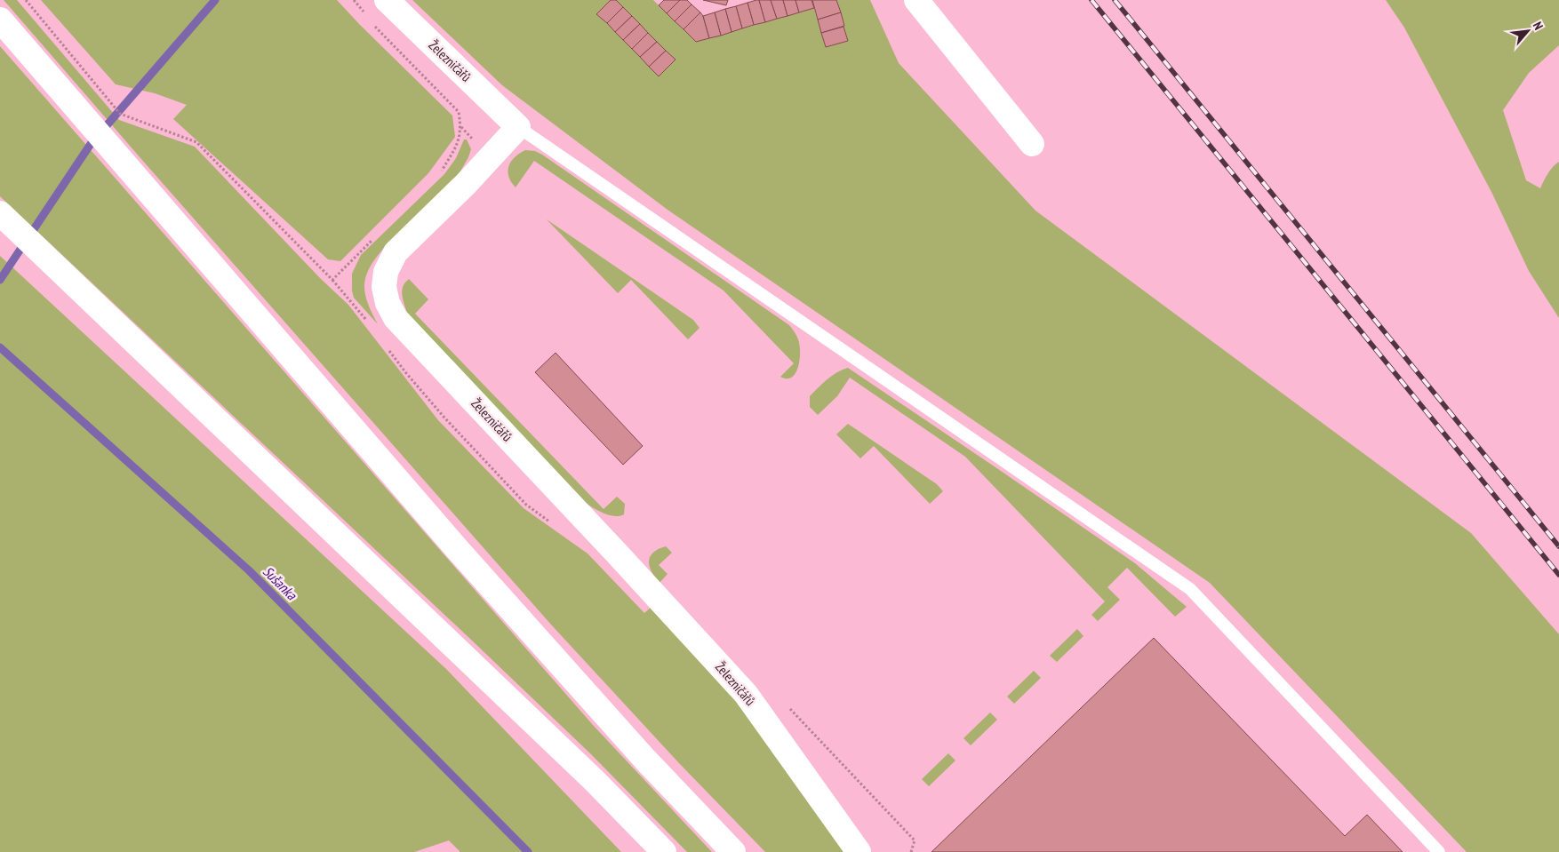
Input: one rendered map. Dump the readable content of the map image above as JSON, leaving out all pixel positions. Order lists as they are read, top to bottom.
{
  "streets": {
    "main road": ["Železničářů"]
  },
  "water": ["Sušanka"],
  "north": "top right"
}
